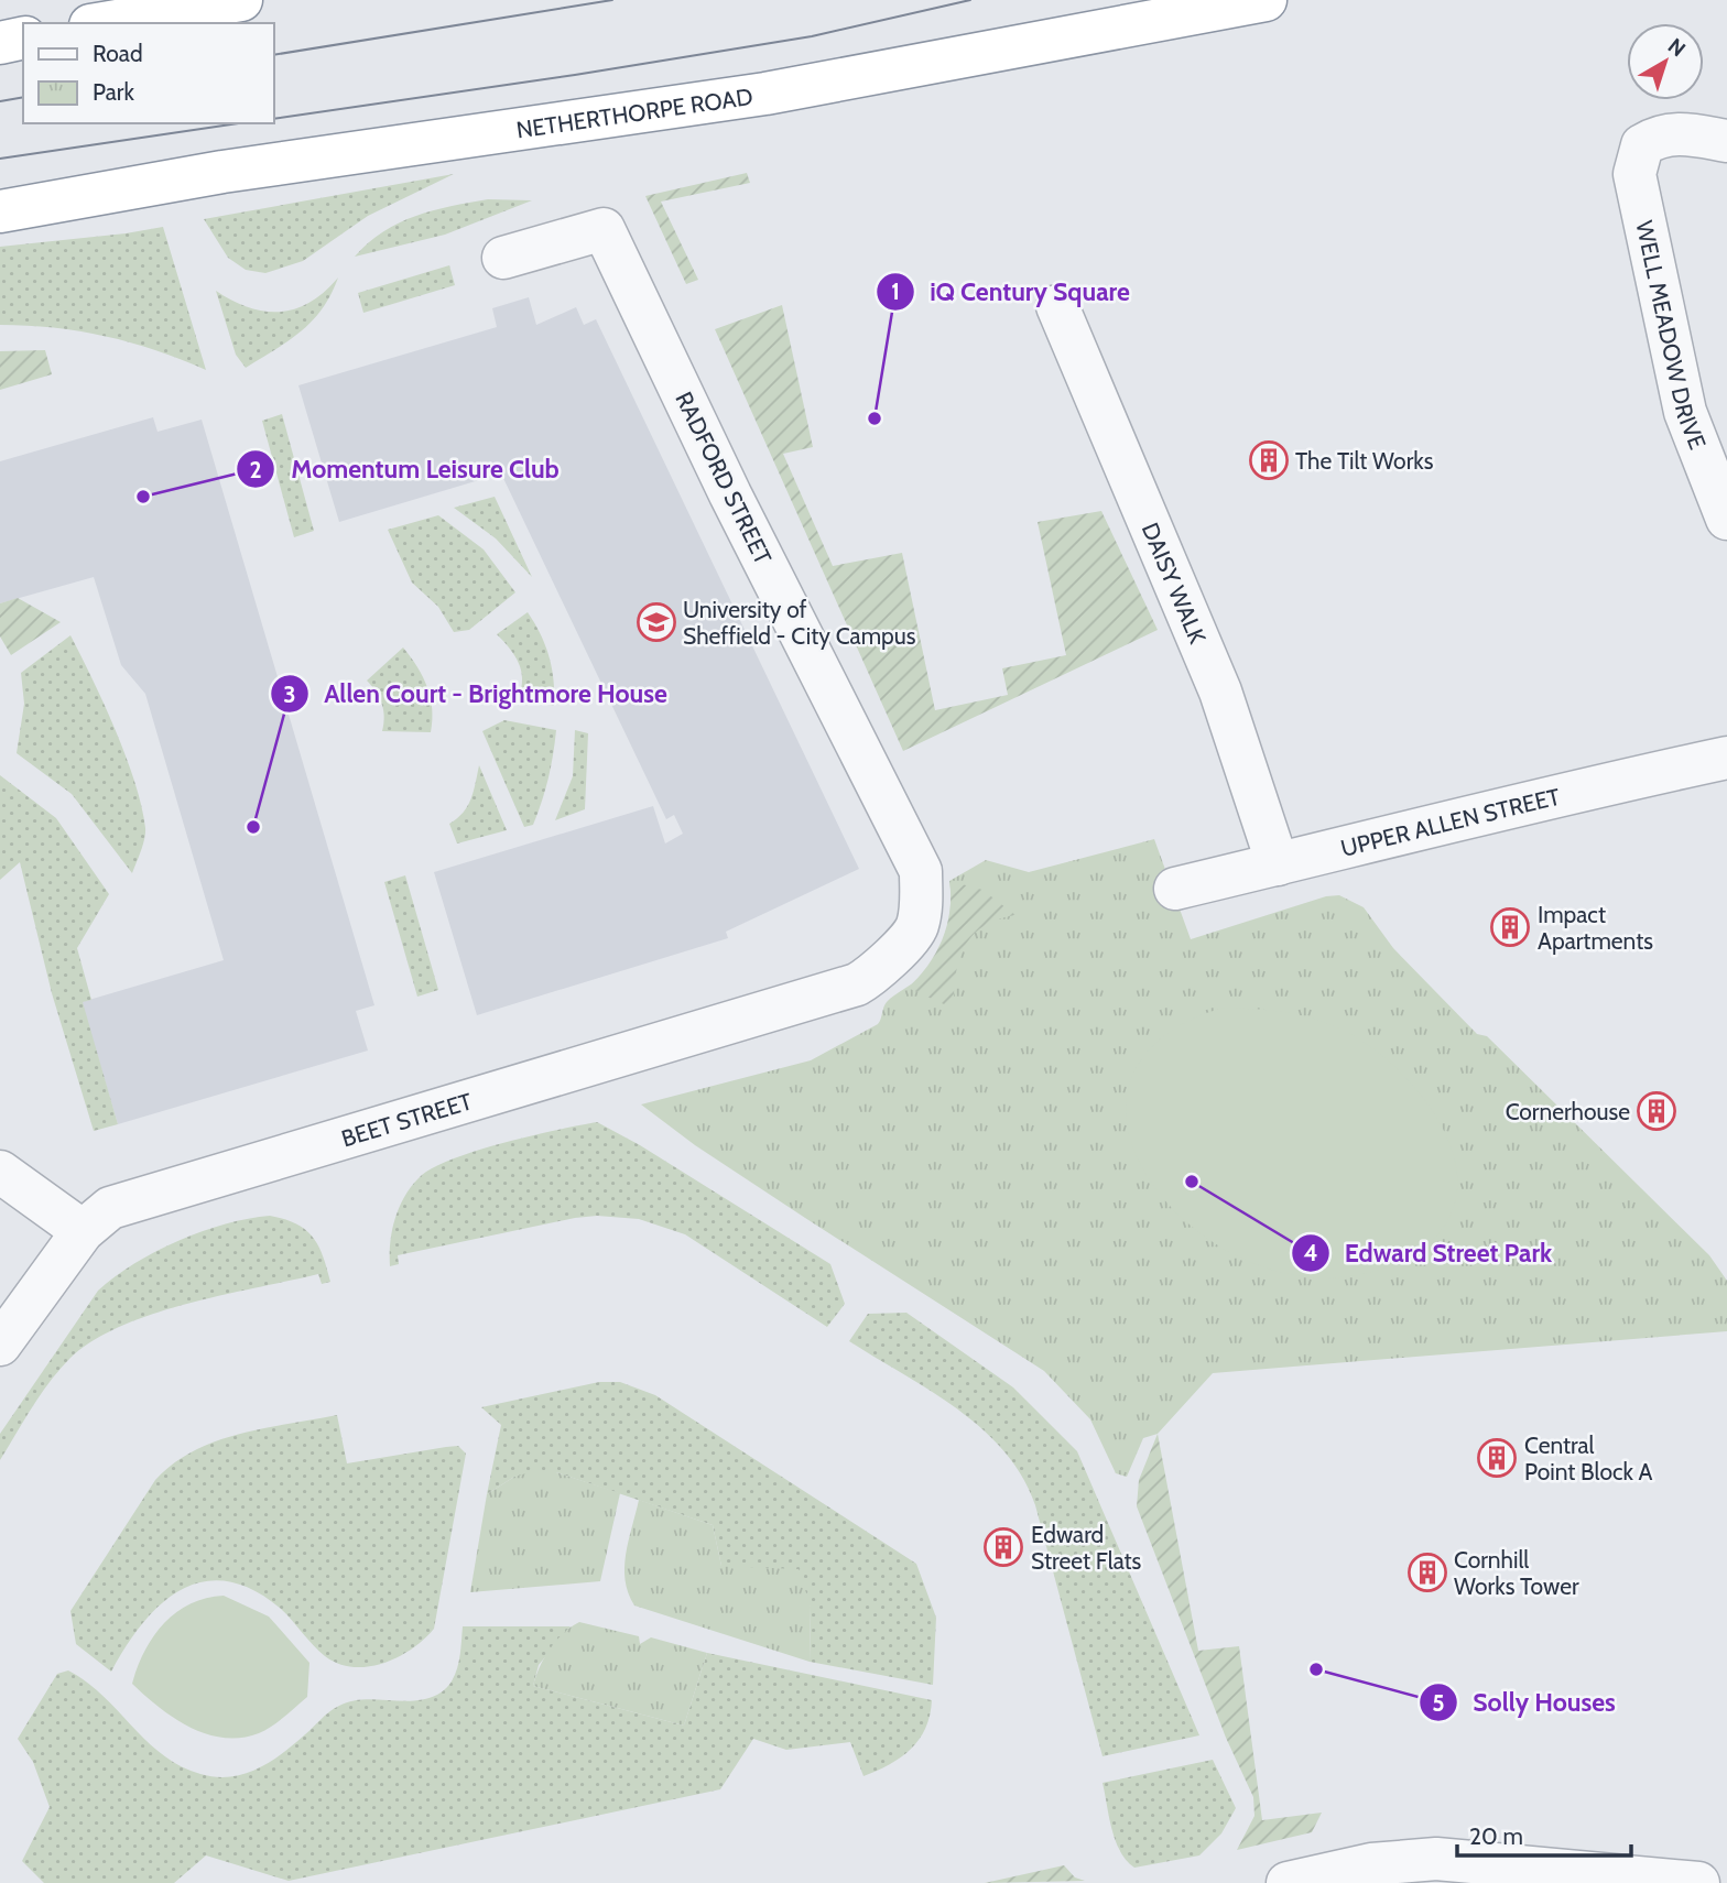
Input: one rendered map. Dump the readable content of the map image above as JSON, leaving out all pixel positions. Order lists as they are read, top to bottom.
{
  "streets": {
    "highway": ["NETHERTHORPE ROAD"],
    "street": [
      "WELL MEADOW DRIVE",
      "RADFORD STREET",
      "DAISY WALK",
      "UPPER ALLEN STREET",
      "BEET STREET"
    ]
  },
  "crossings": [
    ["RADFORD STREET", "BEET STREET"],
    ["DAISY WALK", "UPPER ALLEN STREET"]
  ],
  "places": {
    "other": [
      "iQ Century Square",
      "Momentum Leisure Club",
      "Allen Court - Brightmore House",
      "Edward Street Park",
      "Solly Houses"
    ],
    "building": [
      "The Tilt Works",
      "Impact Apartments",
      "Cornerhouse",
      "Central Point Block A",
      "Edward Street Flats",
      "Cornhill Works Tower"
    ],
    "school or university": ["University of Sheffield - City Campus"]
  },
  "legend": ["Road", "Park"],
  "scale_bar": "20 m",
  "north": "top right"
}
